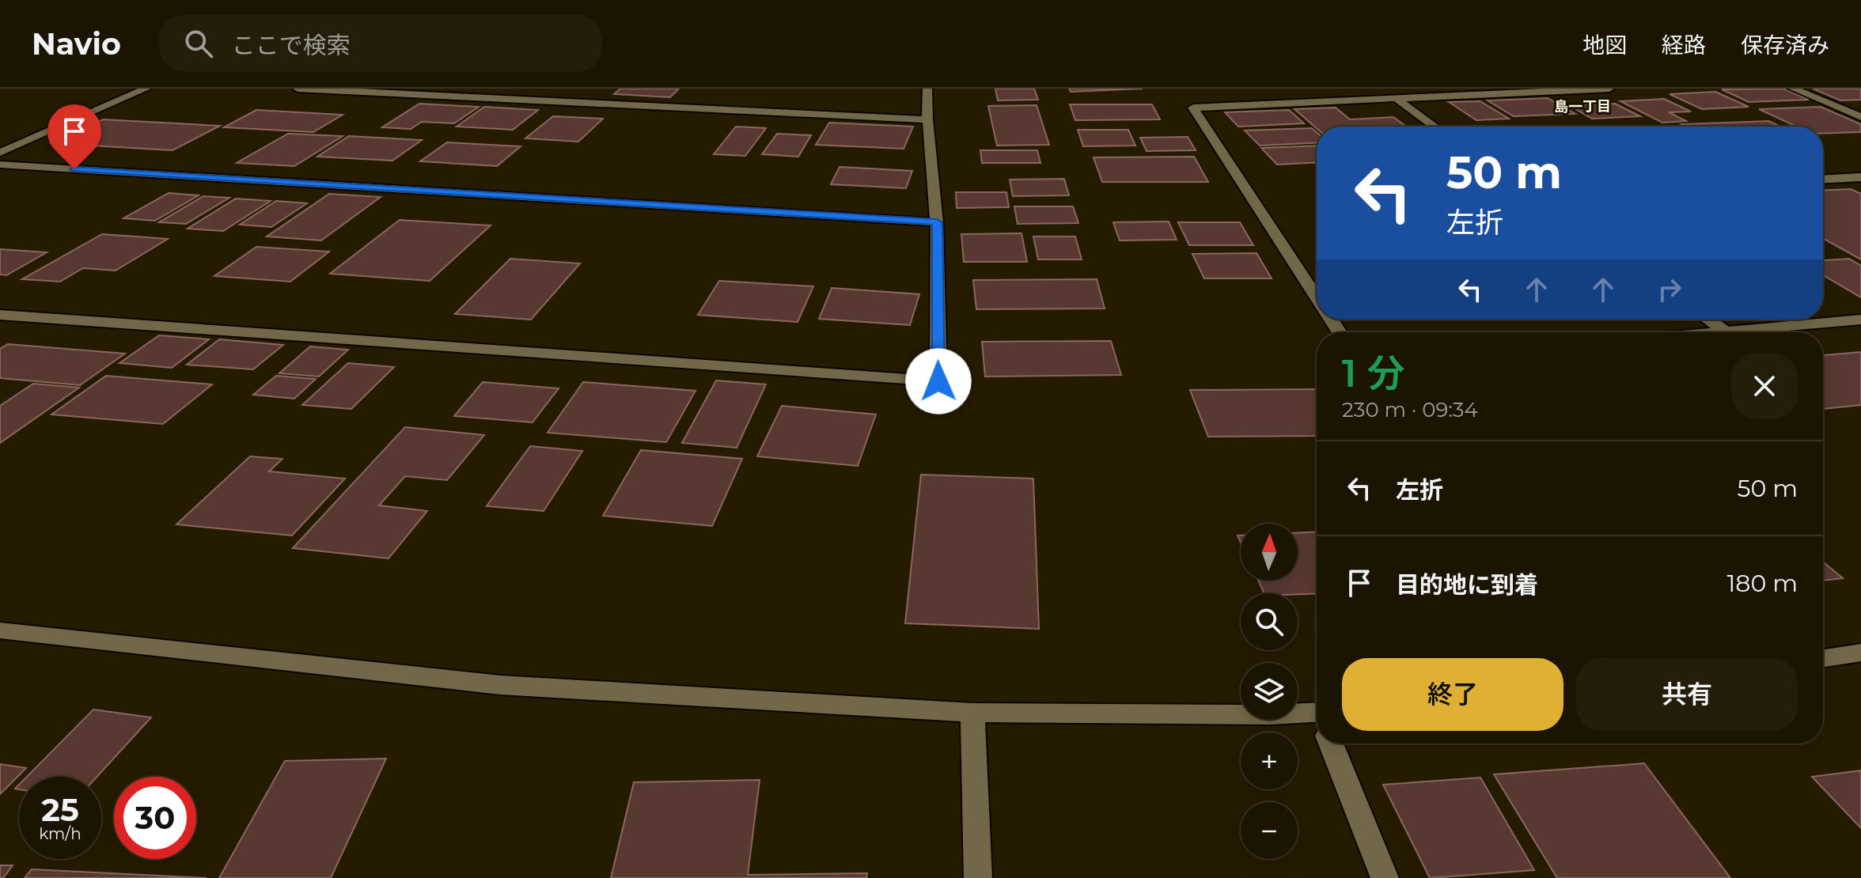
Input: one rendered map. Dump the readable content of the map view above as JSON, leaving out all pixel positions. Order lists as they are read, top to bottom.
{
  "districts": ["島一丁目"],
  "north": "top",
  "page": {
    "header": "Navio",
    "search": "ここで検索",
    "nav": ["地図", "経路", "保存済み"],
    "turn": ["50 m", "左折"],
    "heading": ["1 分", "230 m · 09:34"],
    "list": [
      {
        "name": "左折",
        "value": "50 m"
      },
      {
        "name": "目的地に到着",
        "value": "180 m"
      }
    ],
    "map_buttons": ["+", "−"],
    "buttons": ["終了", "共有"],
    "speed": "25 km/h",
    "limit": "30"
  }
}
